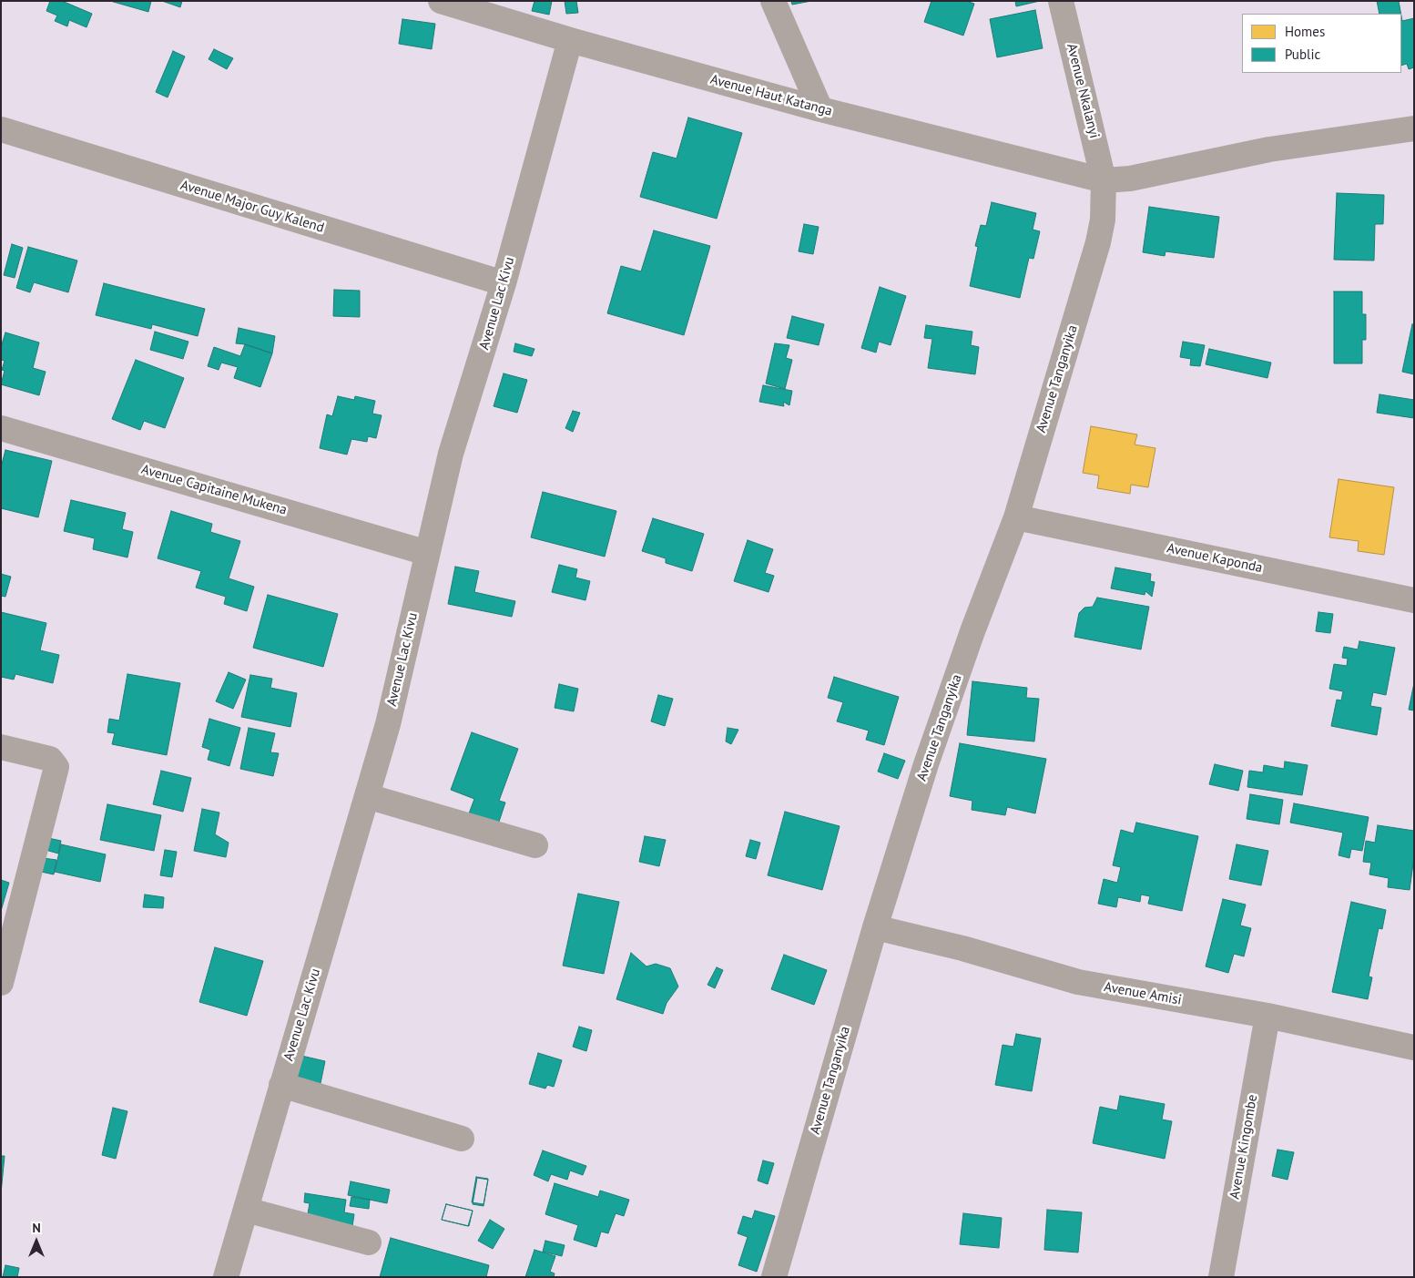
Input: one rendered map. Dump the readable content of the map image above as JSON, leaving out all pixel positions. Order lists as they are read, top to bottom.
{
  "streets": {
    "street": [
      "Avenue Nkalanyi",
      "Avenue Haut Katanga",
      "Avenue Major Guy Kalend",
      "Avenue Lac Kivu",
      "Avenue Tanganyika",
      "Avenue Capitaine Mukena",
      "Avenue Kaponda",
      "Avenue Amisi",
      "Avenue Kingombe"
    ]
  },
  "crossings": [
    ["Avenue Nkalanyi", "Avenue Haut Katanga"],
    ["Avenue Nkalanyi", "Avenue Tanganyika"],
    ["Avenue Haut Katanga", "Avenue Lac Kivu"],
    ["Avenue Haut Katanga", "Avenue Tanganyika"],
    ["Avenue Major Guy Kalend", "Avenue Lac Kivu"],
    ["Avenue Lac Kivu", "Avenue Capitaine Mukena"],
    ["Avenue Tanganyika", "Avenue Kaponda"],
    ["Avenue Tanganyika", "Avenue Amisi"],
    ["Avenue Amisi", "Avenue Kingombe"]
  ],
  "legend": ["Homes", "Public"],
  "north": "top"
}
